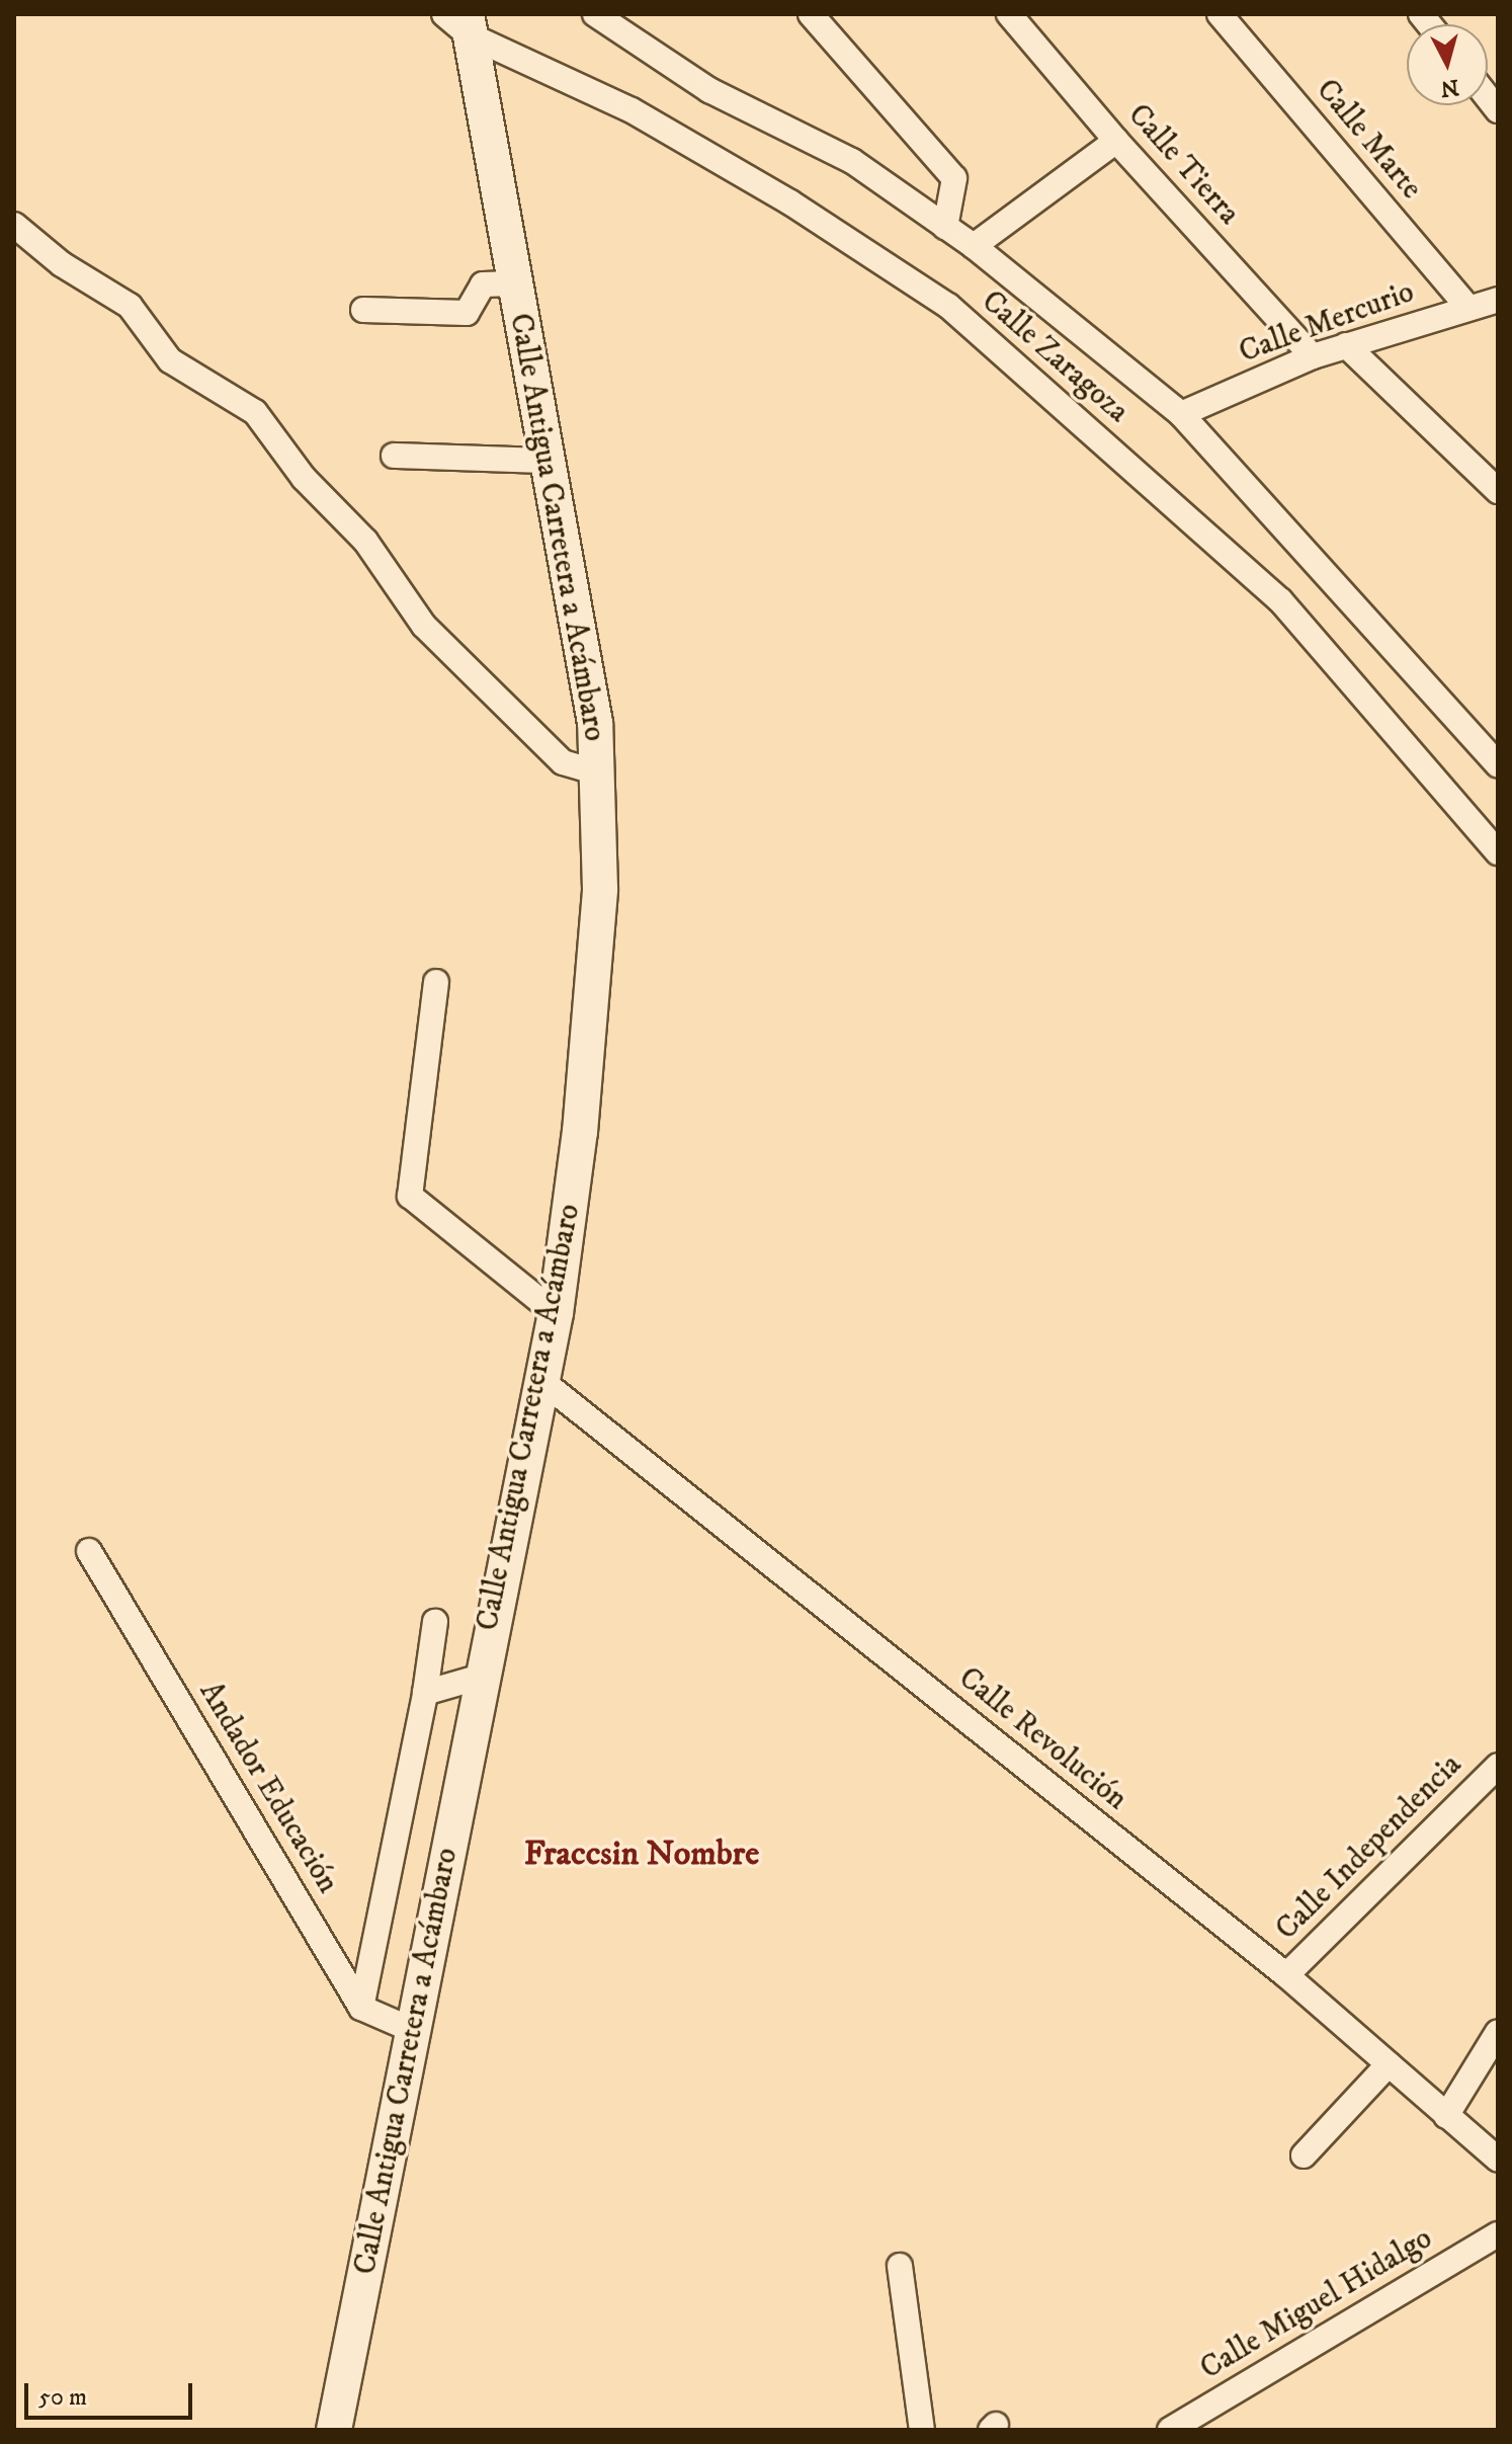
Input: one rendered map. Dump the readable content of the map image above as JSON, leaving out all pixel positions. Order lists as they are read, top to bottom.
{
  "streets": {
    "main road": ["Calle Antigua Carretera a Acámbaro"],
    "street": [
      "Calle Marte",
      "Calle Tierra",
      "Calle Mercurio",
      "Calle Zaragoza",
      "Calle Revolución",
      "Andador Educación",
      "Calle Independencia",
      "Calle Miguel Hidalgo"
    ]
  },
  "crossings": [
    ["Calle Marte", "Calle Mercurio"],
    ["Calle Tierra", "Calle Mercurio"],
    ["Calle Zaragoza", "Calle Antigua Carretera a Acámbaro"],
    ["Calle Antigua Carretera a Acámbaro", "Calle Revolución"],
    ["Calle Revolución", "Calle Independencia"]
  ],
  "districts": ["Fraccsin Nombre"],
  "scale_bar": "50 m",
  "north": "bottom"
}
